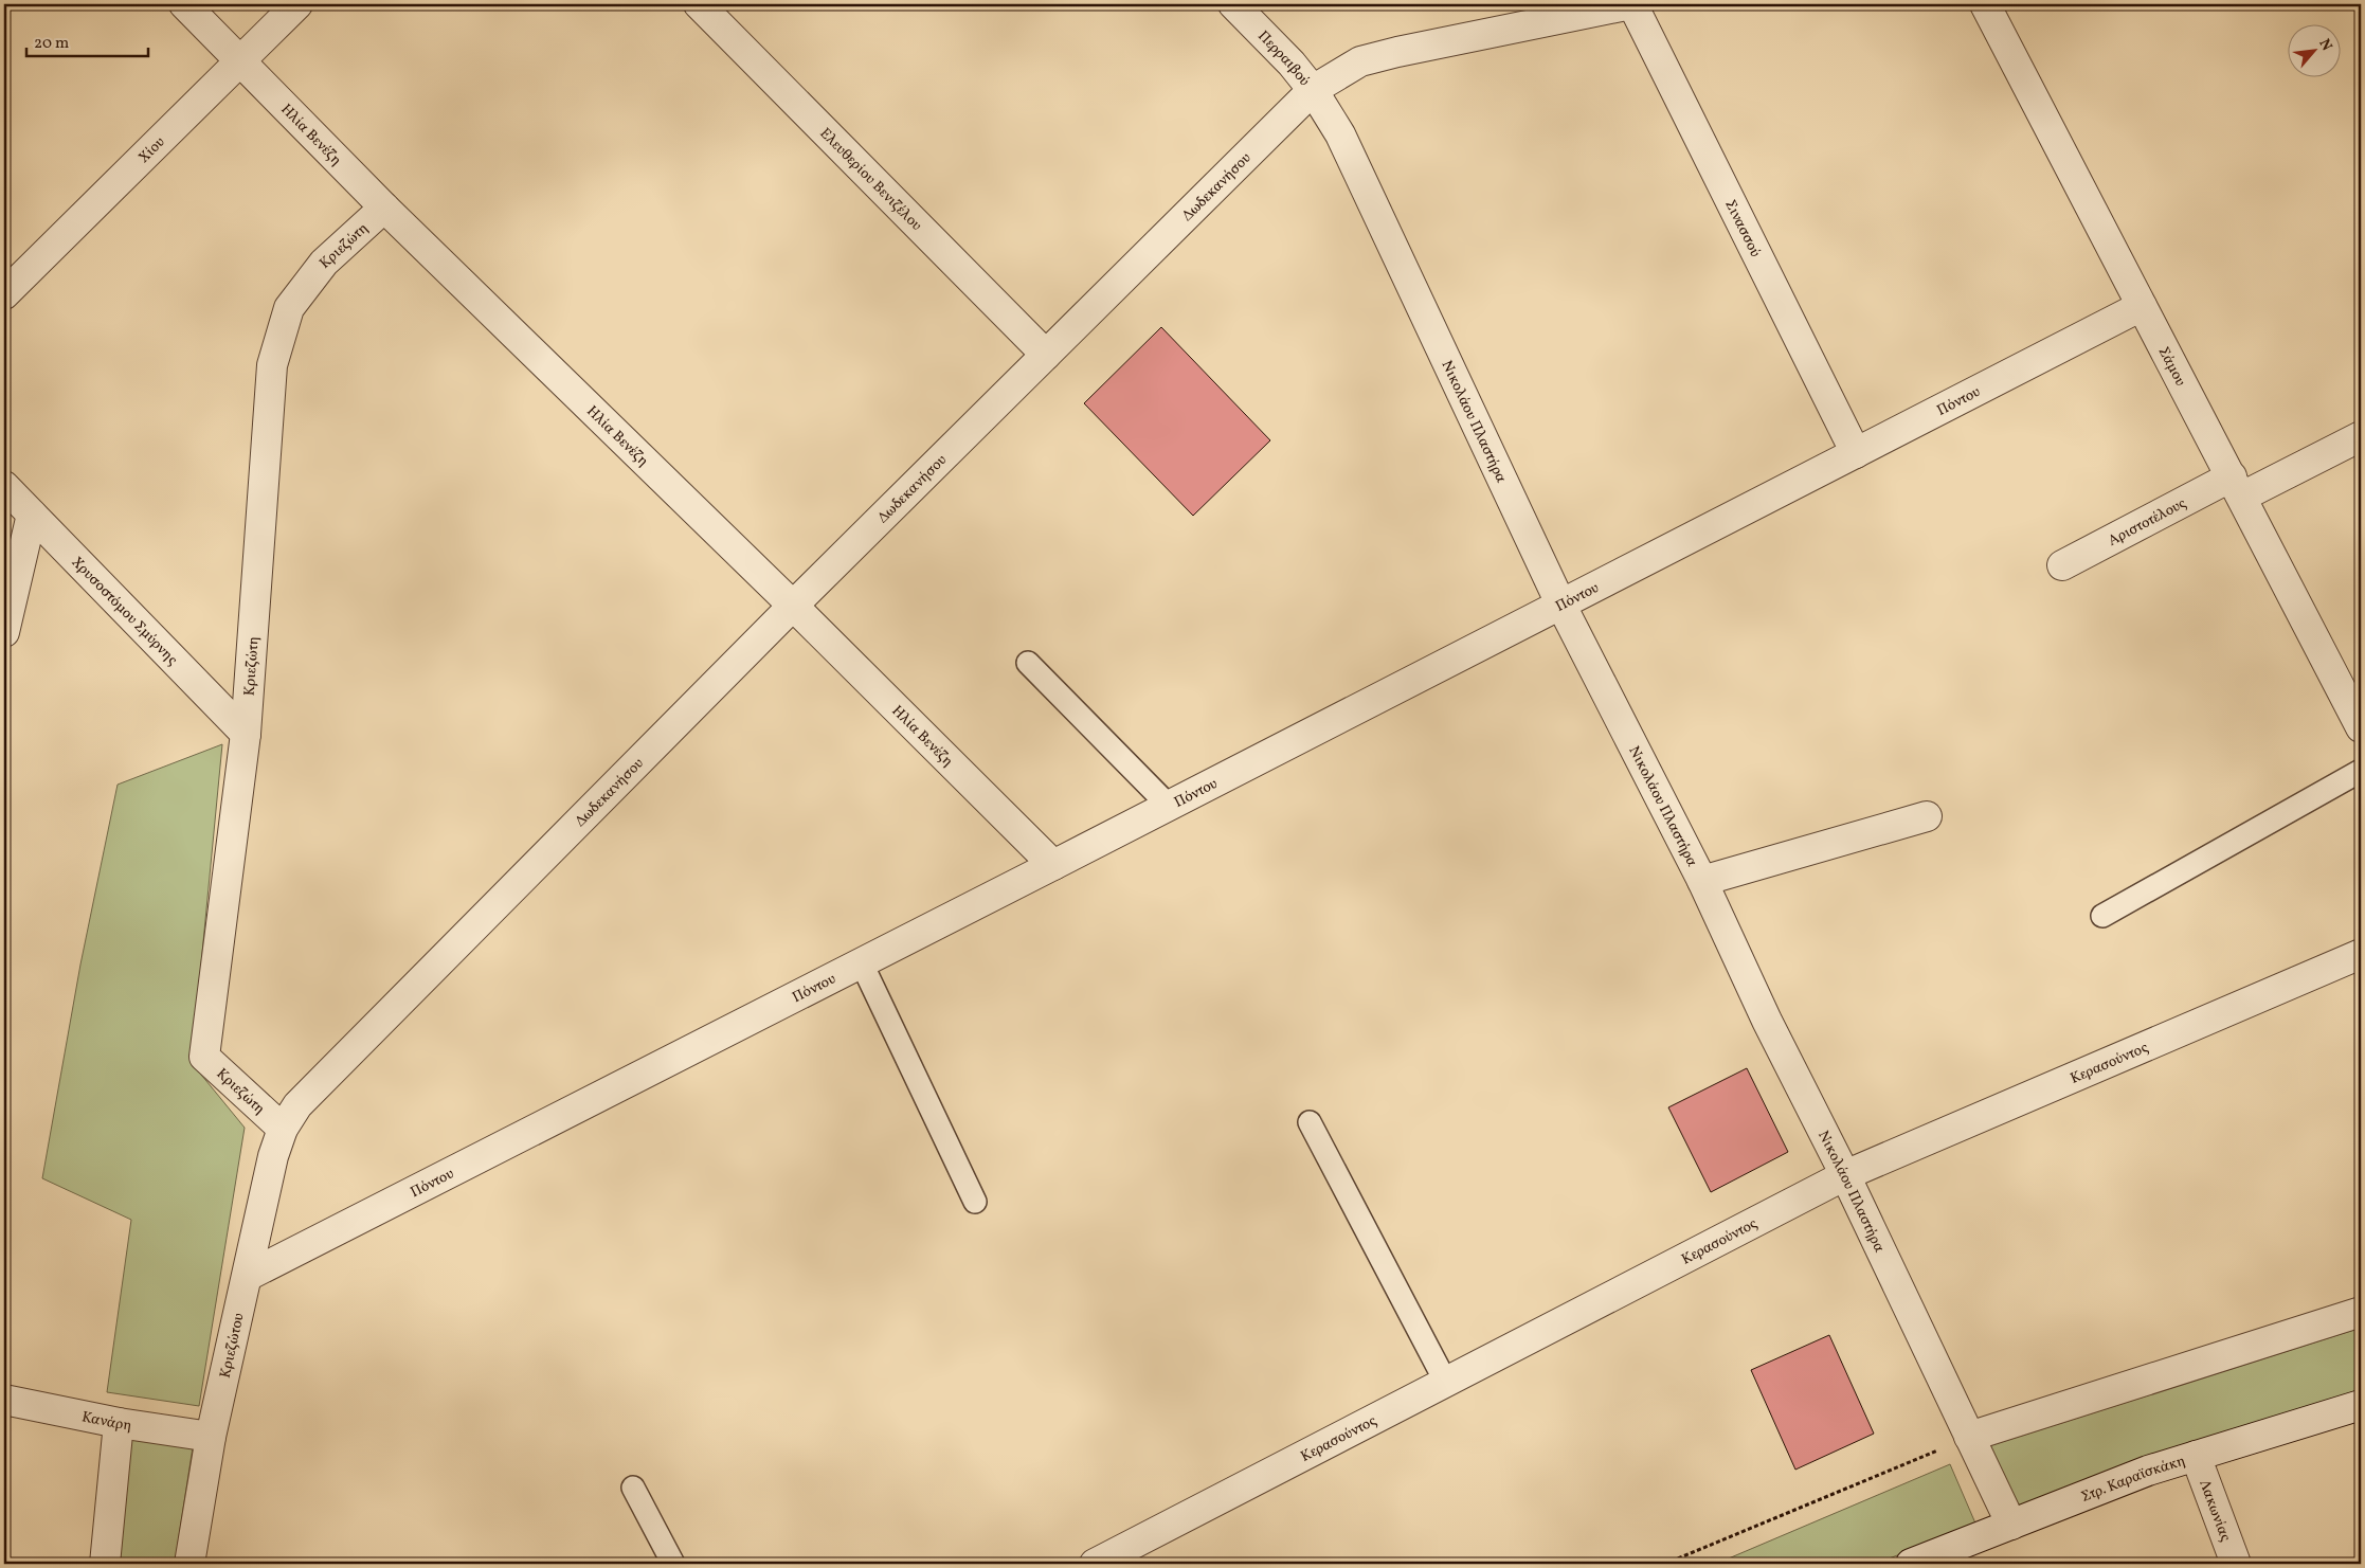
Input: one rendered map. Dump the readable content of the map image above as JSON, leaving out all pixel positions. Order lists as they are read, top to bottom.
{
  "streets": {
    "street": [
      "Περραιβού",
      "Ηλία Βενέζη",
      "Χίου",
      "Ελευθερίου Βενιζέλου",
      "Δωδεκανήσου",
      "Σινασσού",
      "Κριεζώτη",
      "Σάμου",
      "Πόντου",
      "Νικολάου Πλαστήρα",
      "Αριστοτέλους",
      "Χρυσοστόμου Σμύρνης",
      "Κερασούντος",
      "Κριεζώτου",
      "Κανάρη",
      "Στρ. Καραϊσκάκη",
      "Λακωνίας"
    ]
  },
  "crossings": [
    ["Περραιβού", "Δωδεκανήσου"],
    ["Περραιβού", "Νικολάου Πλαστήρα"],
    ["Ηλία Βενέζη", "Χίου"],
    ["Ηλία Βενέζη", "Δωδεκανήσου"],
    ["Ηλία Βενέζη", "Κριεζώτη"],
    ["Ηλία Βενέζη", "Πόντου"],
    ["Ελευθερίου Βενιζέλου", "Δωδεκανήσου"],
    ["Δωδεκανήσου", "Σινασσού"],
    ["Δωδεκανήσου", "Κριεζώτη"],
    ["Δωδεκανήσου", "Νικολάου Πλαστήρα"],
    ["Δωδεκανήσου", "Κριεζώτου"],
    ["Σινασσού", "Πόντου"],
    ["Κριεζώτη", "Χρυσοστόμου Σμύρνης"],
    ["Κριεζώτη", "Κριεζώτου"],
    ["Σάμου", "Πόντου"],
    ["Σάμου", "Αριστοτέλους"],
    ["Πόντου", "Νικολάου Πλαστήρα"],
    ["Πόντου", "Κριεζώτου"],
    ["Νικολάου Πλαστήρα", "Κερασούντος"],
    ["Νικολάου Πλαστήρα", "Στρ. Καραϊσκάκη"],
    ["Κριεζώτου", "Κανάρη"],
    ["Στρ. Καραϊσκάκη", "Λακωνίας"]
  ],
  "scale_bar": "20 m",
  "north": "top right"
}
